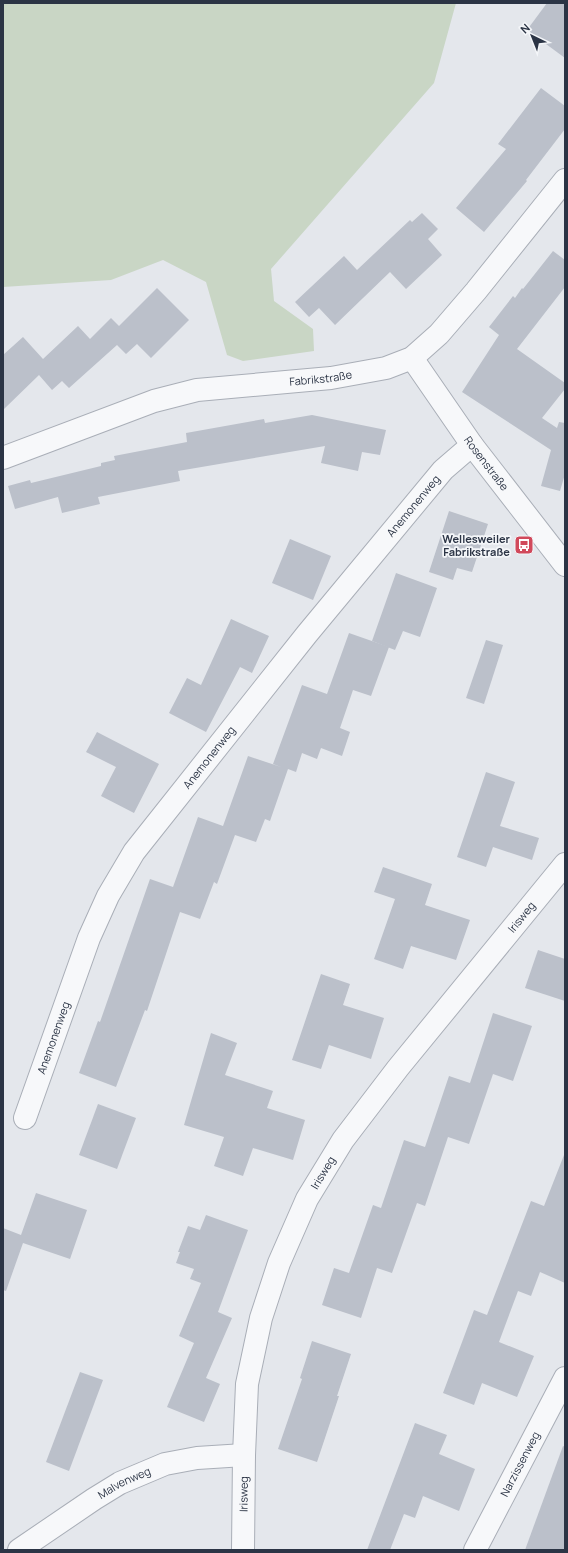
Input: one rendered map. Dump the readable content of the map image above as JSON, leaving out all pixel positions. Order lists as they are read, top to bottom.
{
  "streets": {
    "street": [
      "Fabrikstraße",
      "Rosenstraße",
      "Anemonenweg",
      "Irisweg",
      "Narzissenweg",
      "Malvenweg"
    ]
  },
  "crossings": [
    ["Fabrikstraße", "Rosenstraße"],
    ["Rosenstraße", "Anemonenweg"],
    ["Irisweg", "Malvenweg"]
  ],
  "places": {
    "bus stop": ["Wellesweiler Fabrikstraße"]
  },
  "north": "top left"
}
